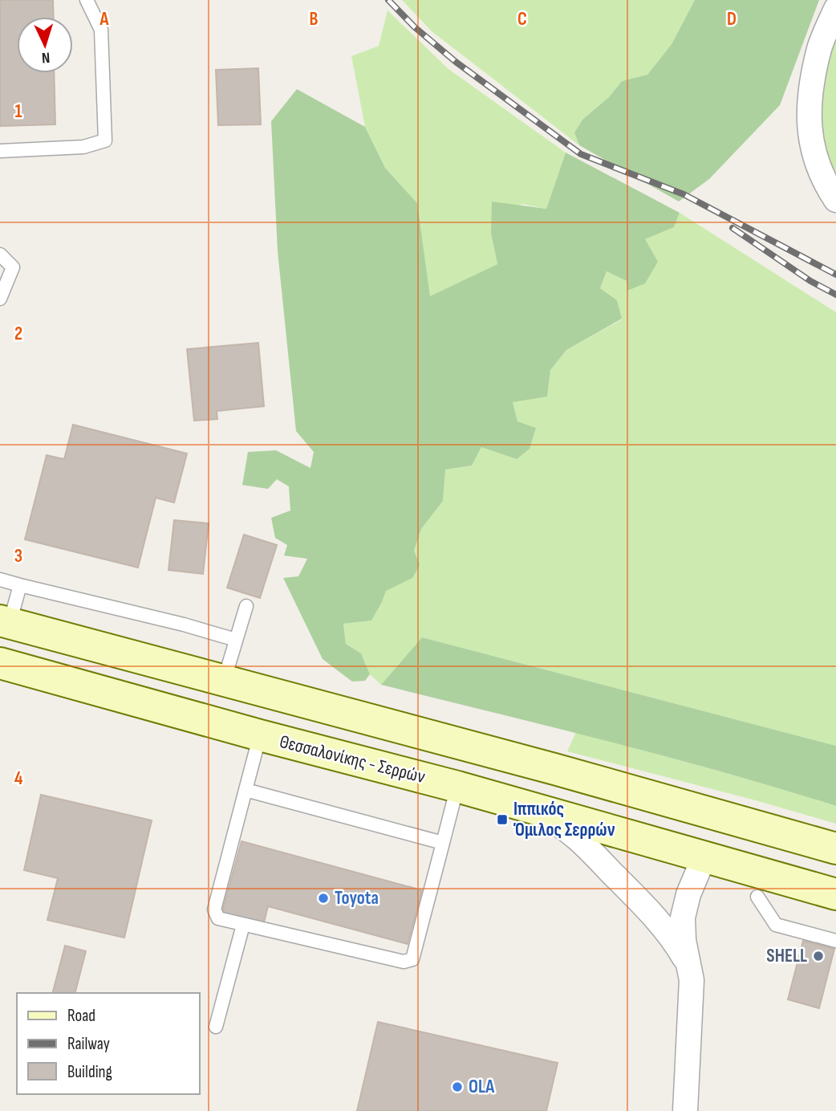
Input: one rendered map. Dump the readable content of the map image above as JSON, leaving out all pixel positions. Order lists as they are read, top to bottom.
{
  "streets": {
    "main road": ["Θεσσαλονίκης - Σερρών"]
  },
  "places": {
    "transit": ["Ιππικός Όμιλος Σερρών"],
    "other": ["Toyota", "SHELL", "OLA"]
  },
  "legend": ["Road", "Railway", "Building"],
  "north": "bottom",
  "grid": {
    "columns": [
      "A",
      "B",
      "C",
      "D"
    ],
    "rows": [
      "1",
      "2",
      "3",
      "4"
    ]
  }
}
